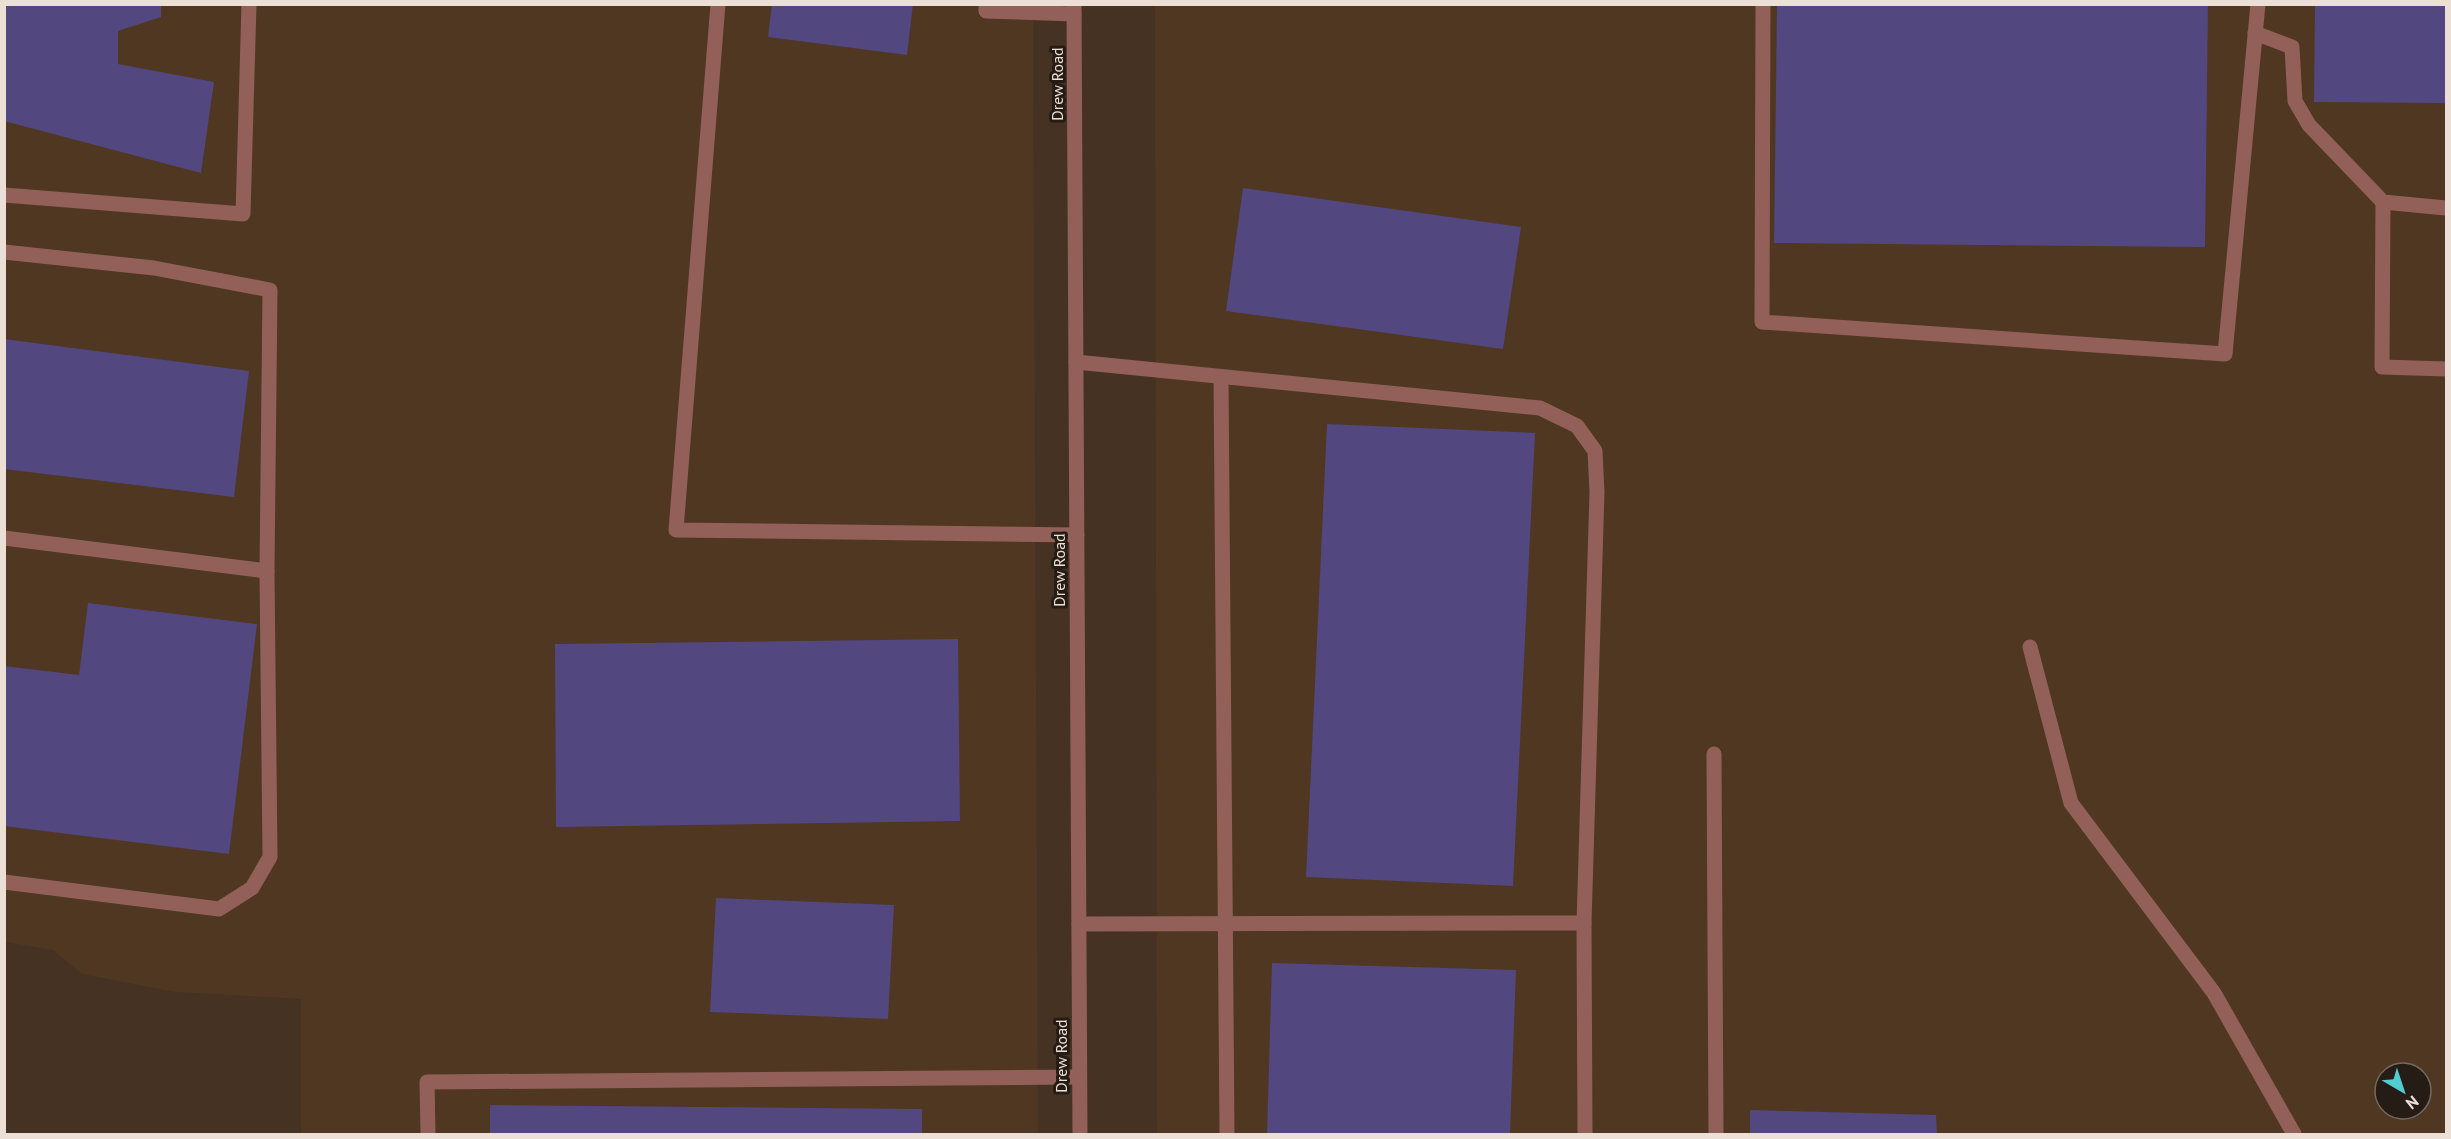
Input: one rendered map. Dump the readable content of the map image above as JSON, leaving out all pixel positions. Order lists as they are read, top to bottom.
{
  "streets": {
    "street": ["Drew Road"]
  },
  "north": "bottom right"
}
